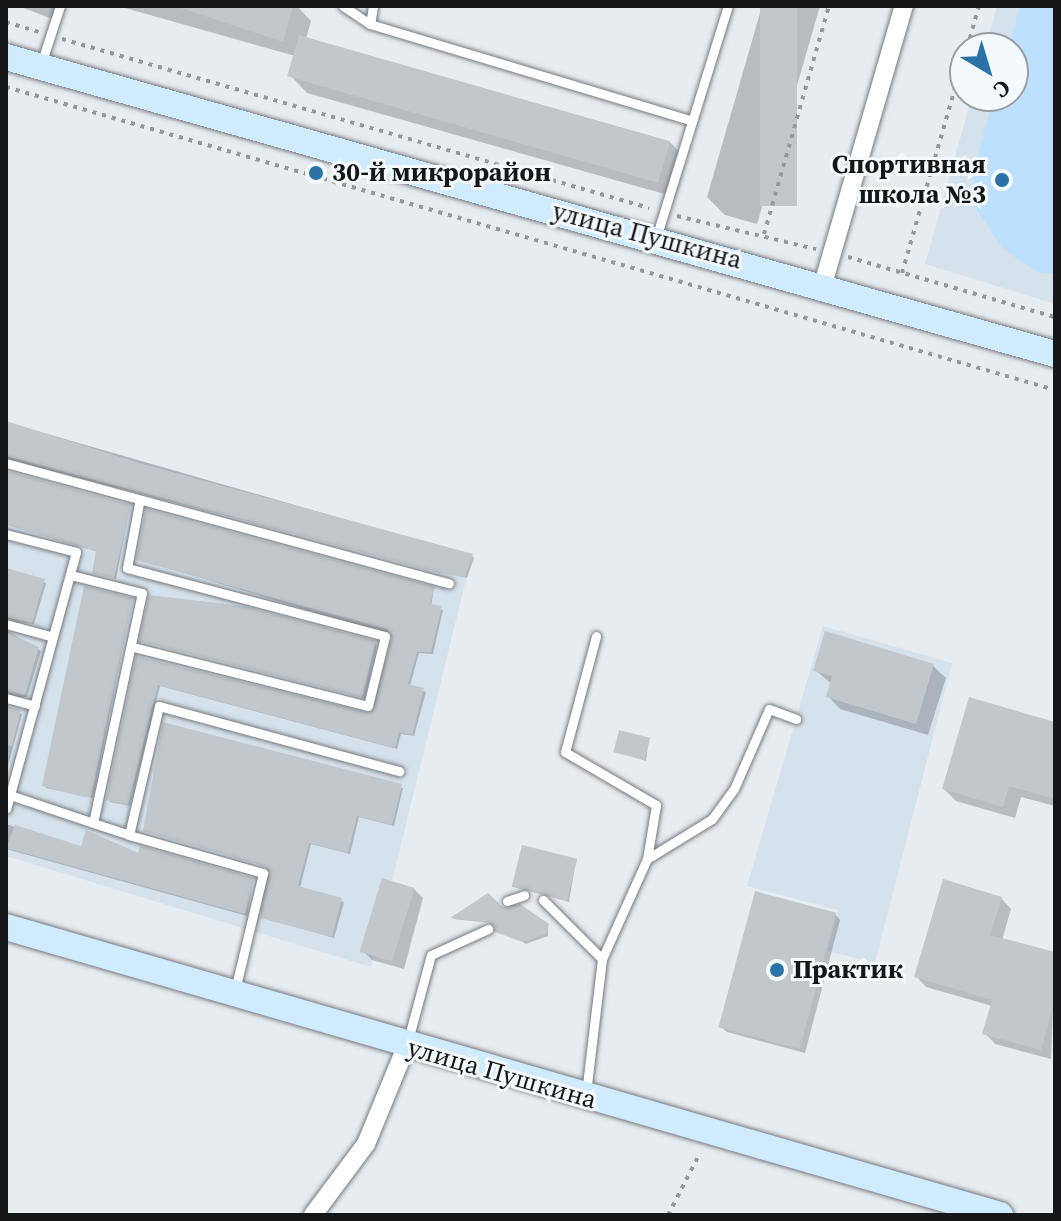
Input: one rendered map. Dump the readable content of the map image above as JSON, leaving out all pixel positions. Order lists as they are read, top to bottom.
{
  "streets": {
    "street": ["улица Пушкина"]
  },
  "places": ["30-й микрорайон", "Спортивная школа №3", "Практик"],
  "north": "bottom right"
}
